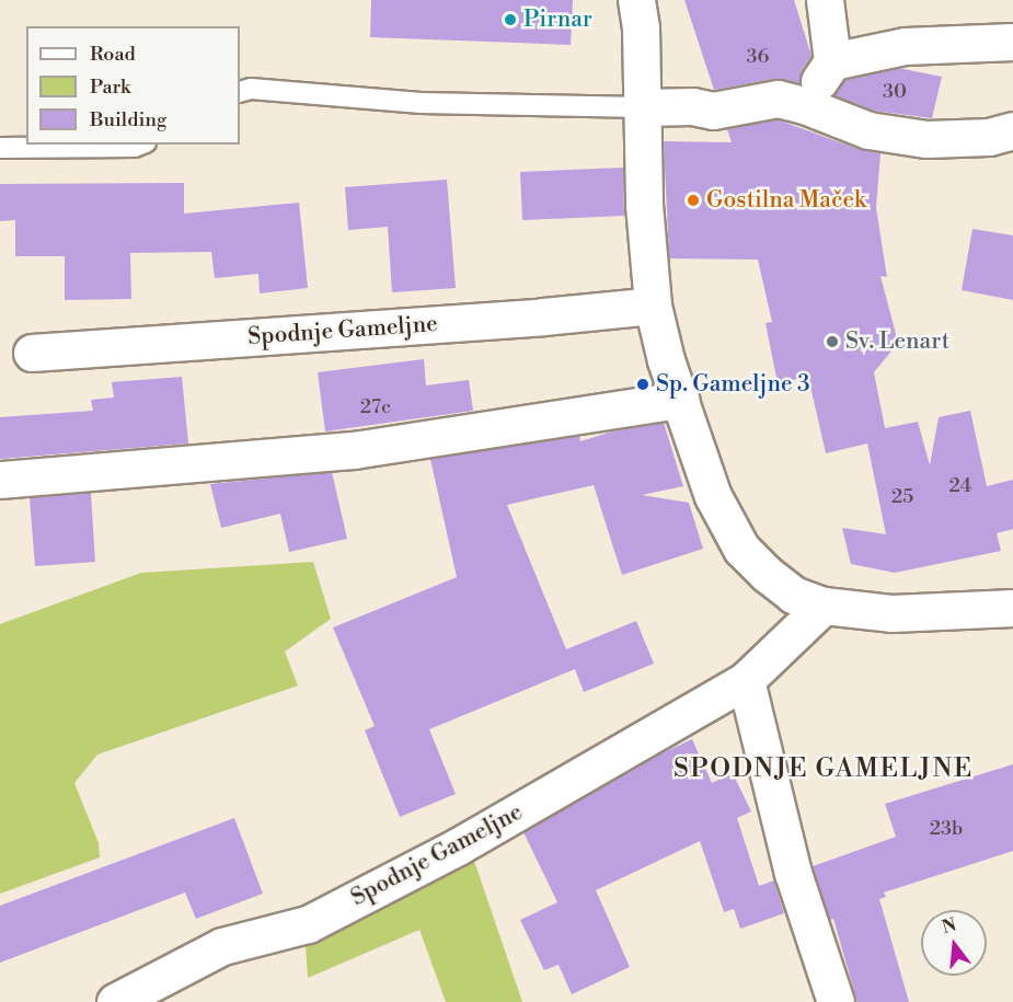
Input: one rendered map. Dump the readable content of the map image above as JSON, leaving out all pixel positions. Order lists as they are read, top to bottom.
{
  "streets": {
    "street": ["Spodnje Gameljne"]
  },
  "districts": ["SPODNJE GAMELJNE"],
  "places": [
    "Pirnar",
    "Gostilna Maček",
    "Sv. Lenart",
    "Sp. Gameljne 3"
  ],
  "house_numbers": [
    "36",
    "30",
    "27c",
    "24",
    "25",
    "23b"
  ],
  "legend": ["Road", "Park", "Building"],
  "north": "top"
}
